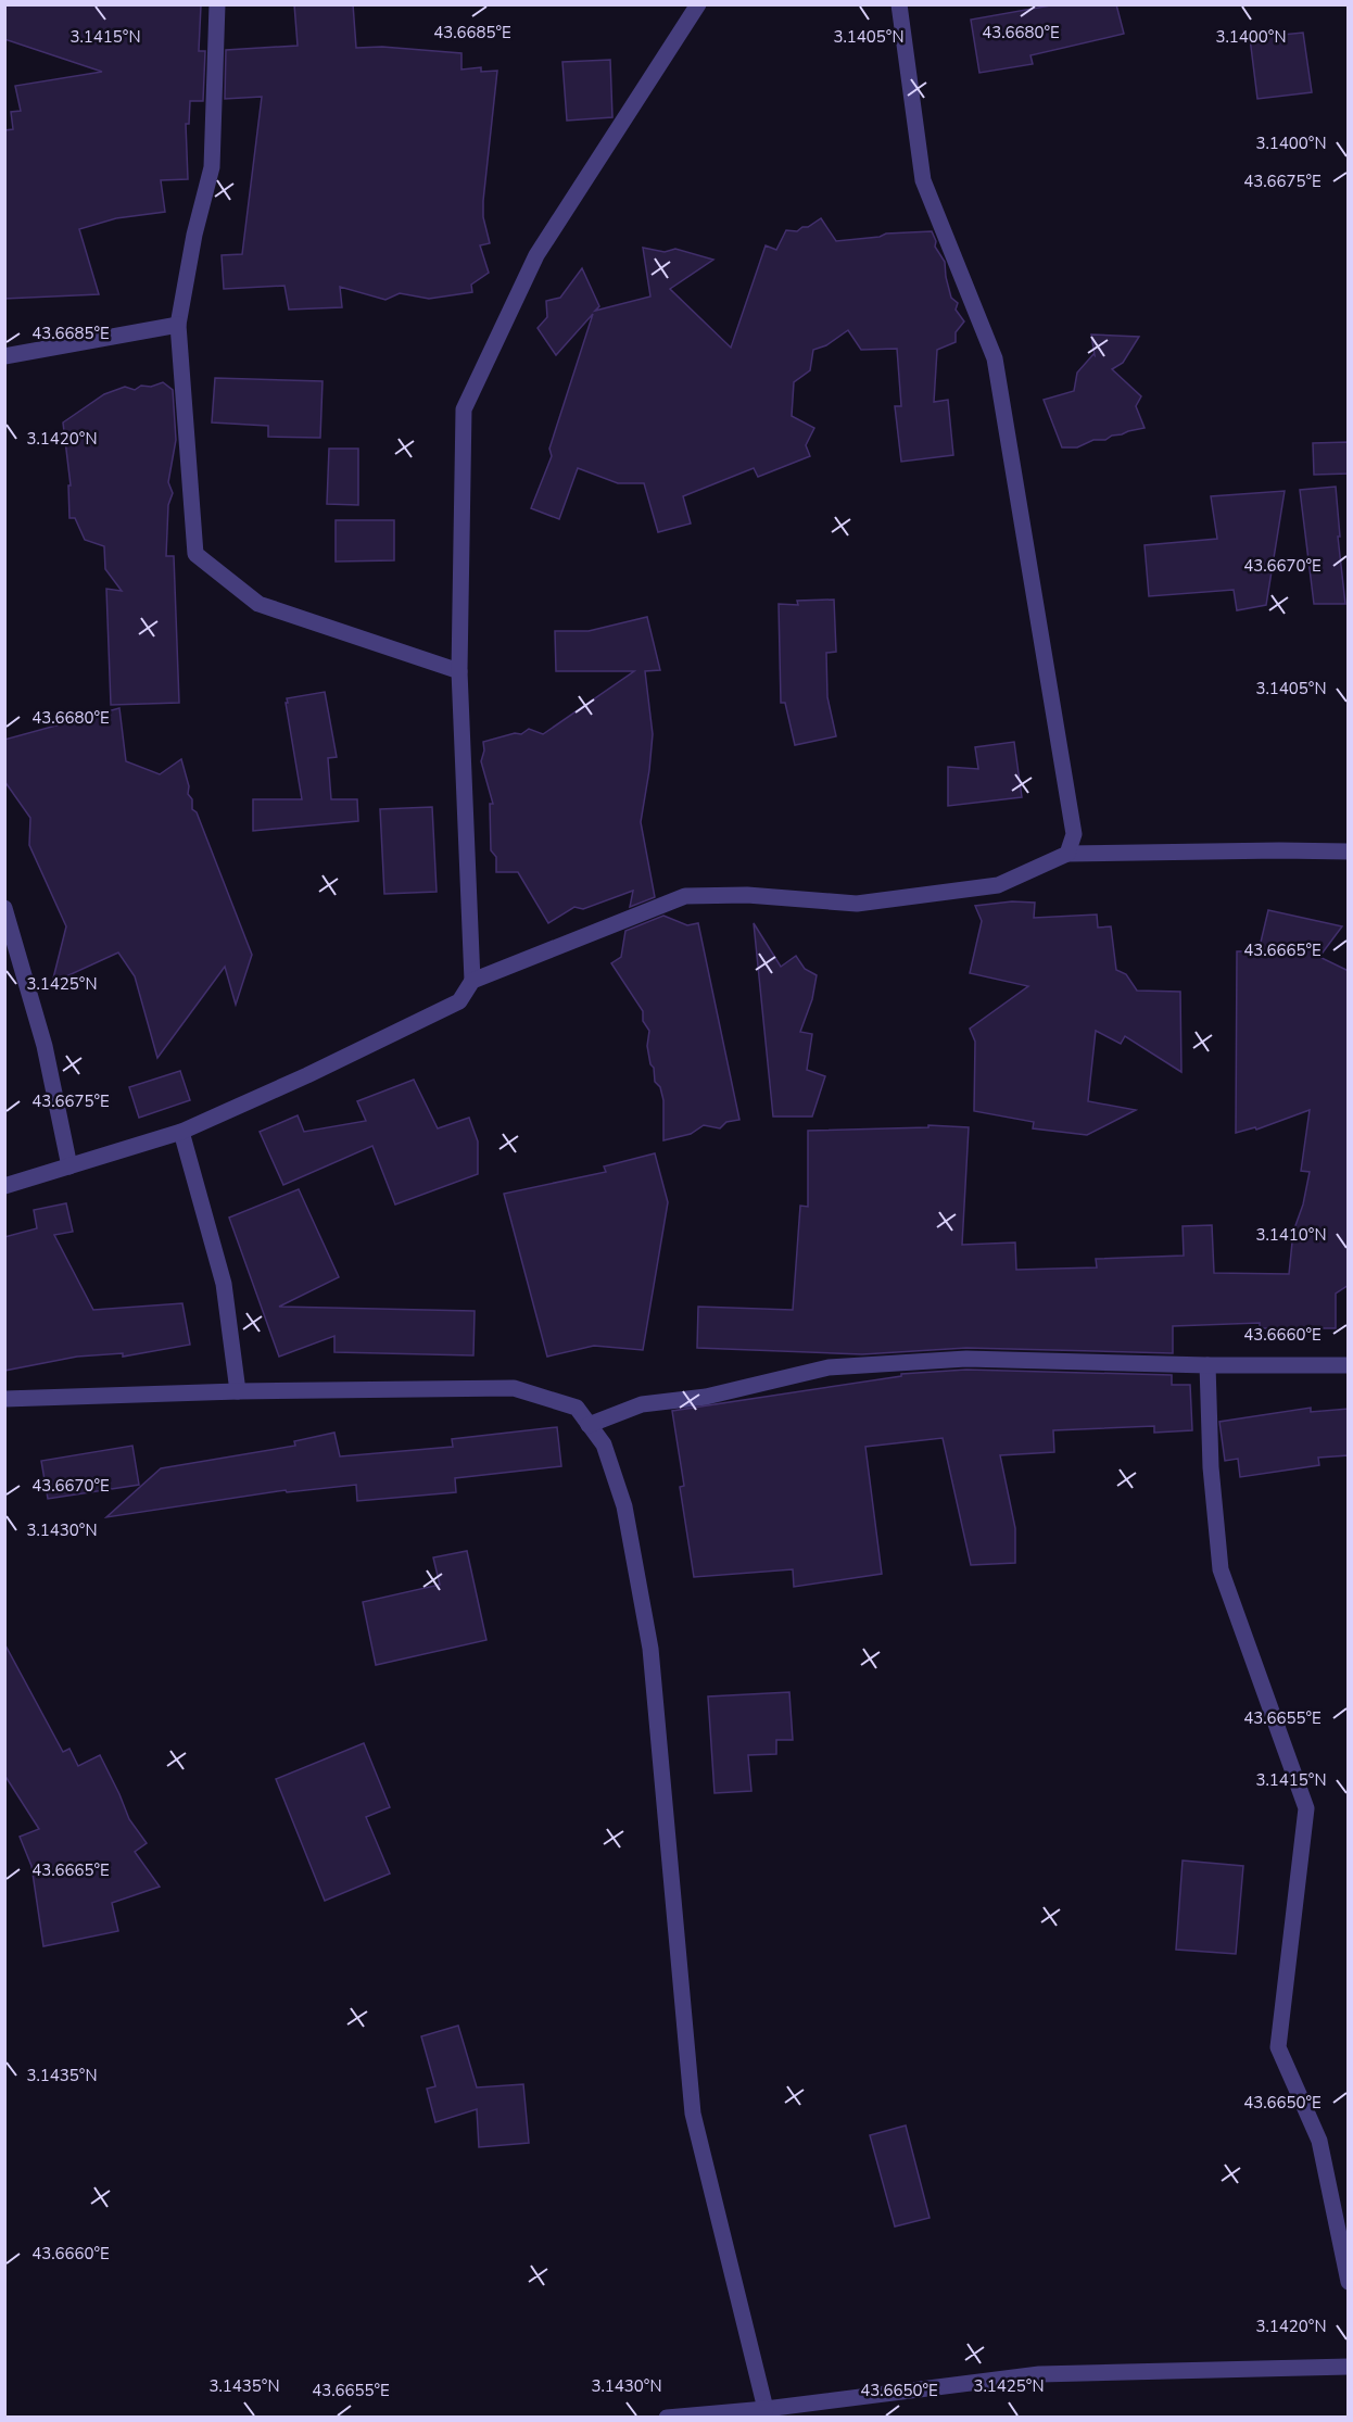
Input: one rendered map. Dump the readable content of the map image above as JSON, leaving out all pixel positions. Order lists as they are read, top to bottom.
{
  "coordinates": [
    "43.6685°E",
    "43.6680°E",
    "3.1415°N",
    "3.1405°N",
    "3.1400°N",
    "43.6675°E",
    "3.1420°N",
    "43.6670°E",
    "43.6665°E",
    "3.1425°N",
    "3.1410°N",
    "43.6660°E",
    "3.1430°N",
    "43.6655°E",
    "3.1435°N",
    "43.6650°E"
  ]
}
